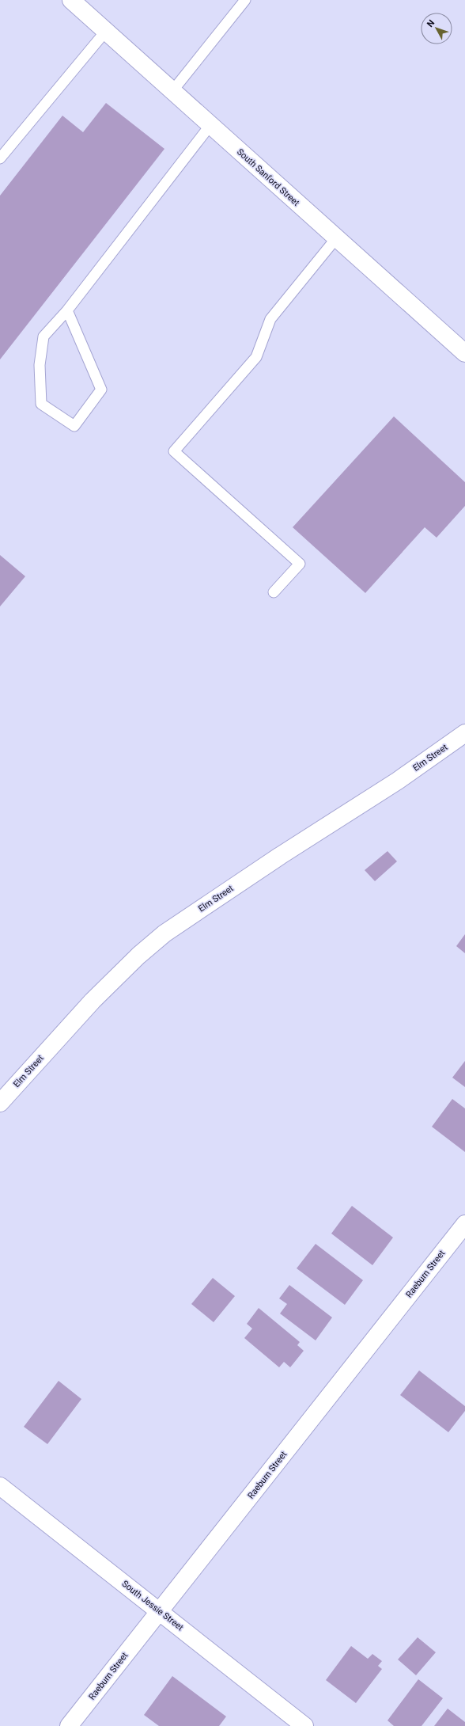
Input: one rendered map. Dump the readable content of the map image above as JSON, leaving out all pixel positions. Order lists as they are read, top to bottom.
{
  "streets": {
    "street": [
      "South Sanford Street",
      "Elm Street",
      "Raeburn Street",
      "South Jessie Street"
    ]
  },
  "crossings": [
    ["Raeburn Street", "South Jessie Street"]
  ],
  "north": "top left"
}
